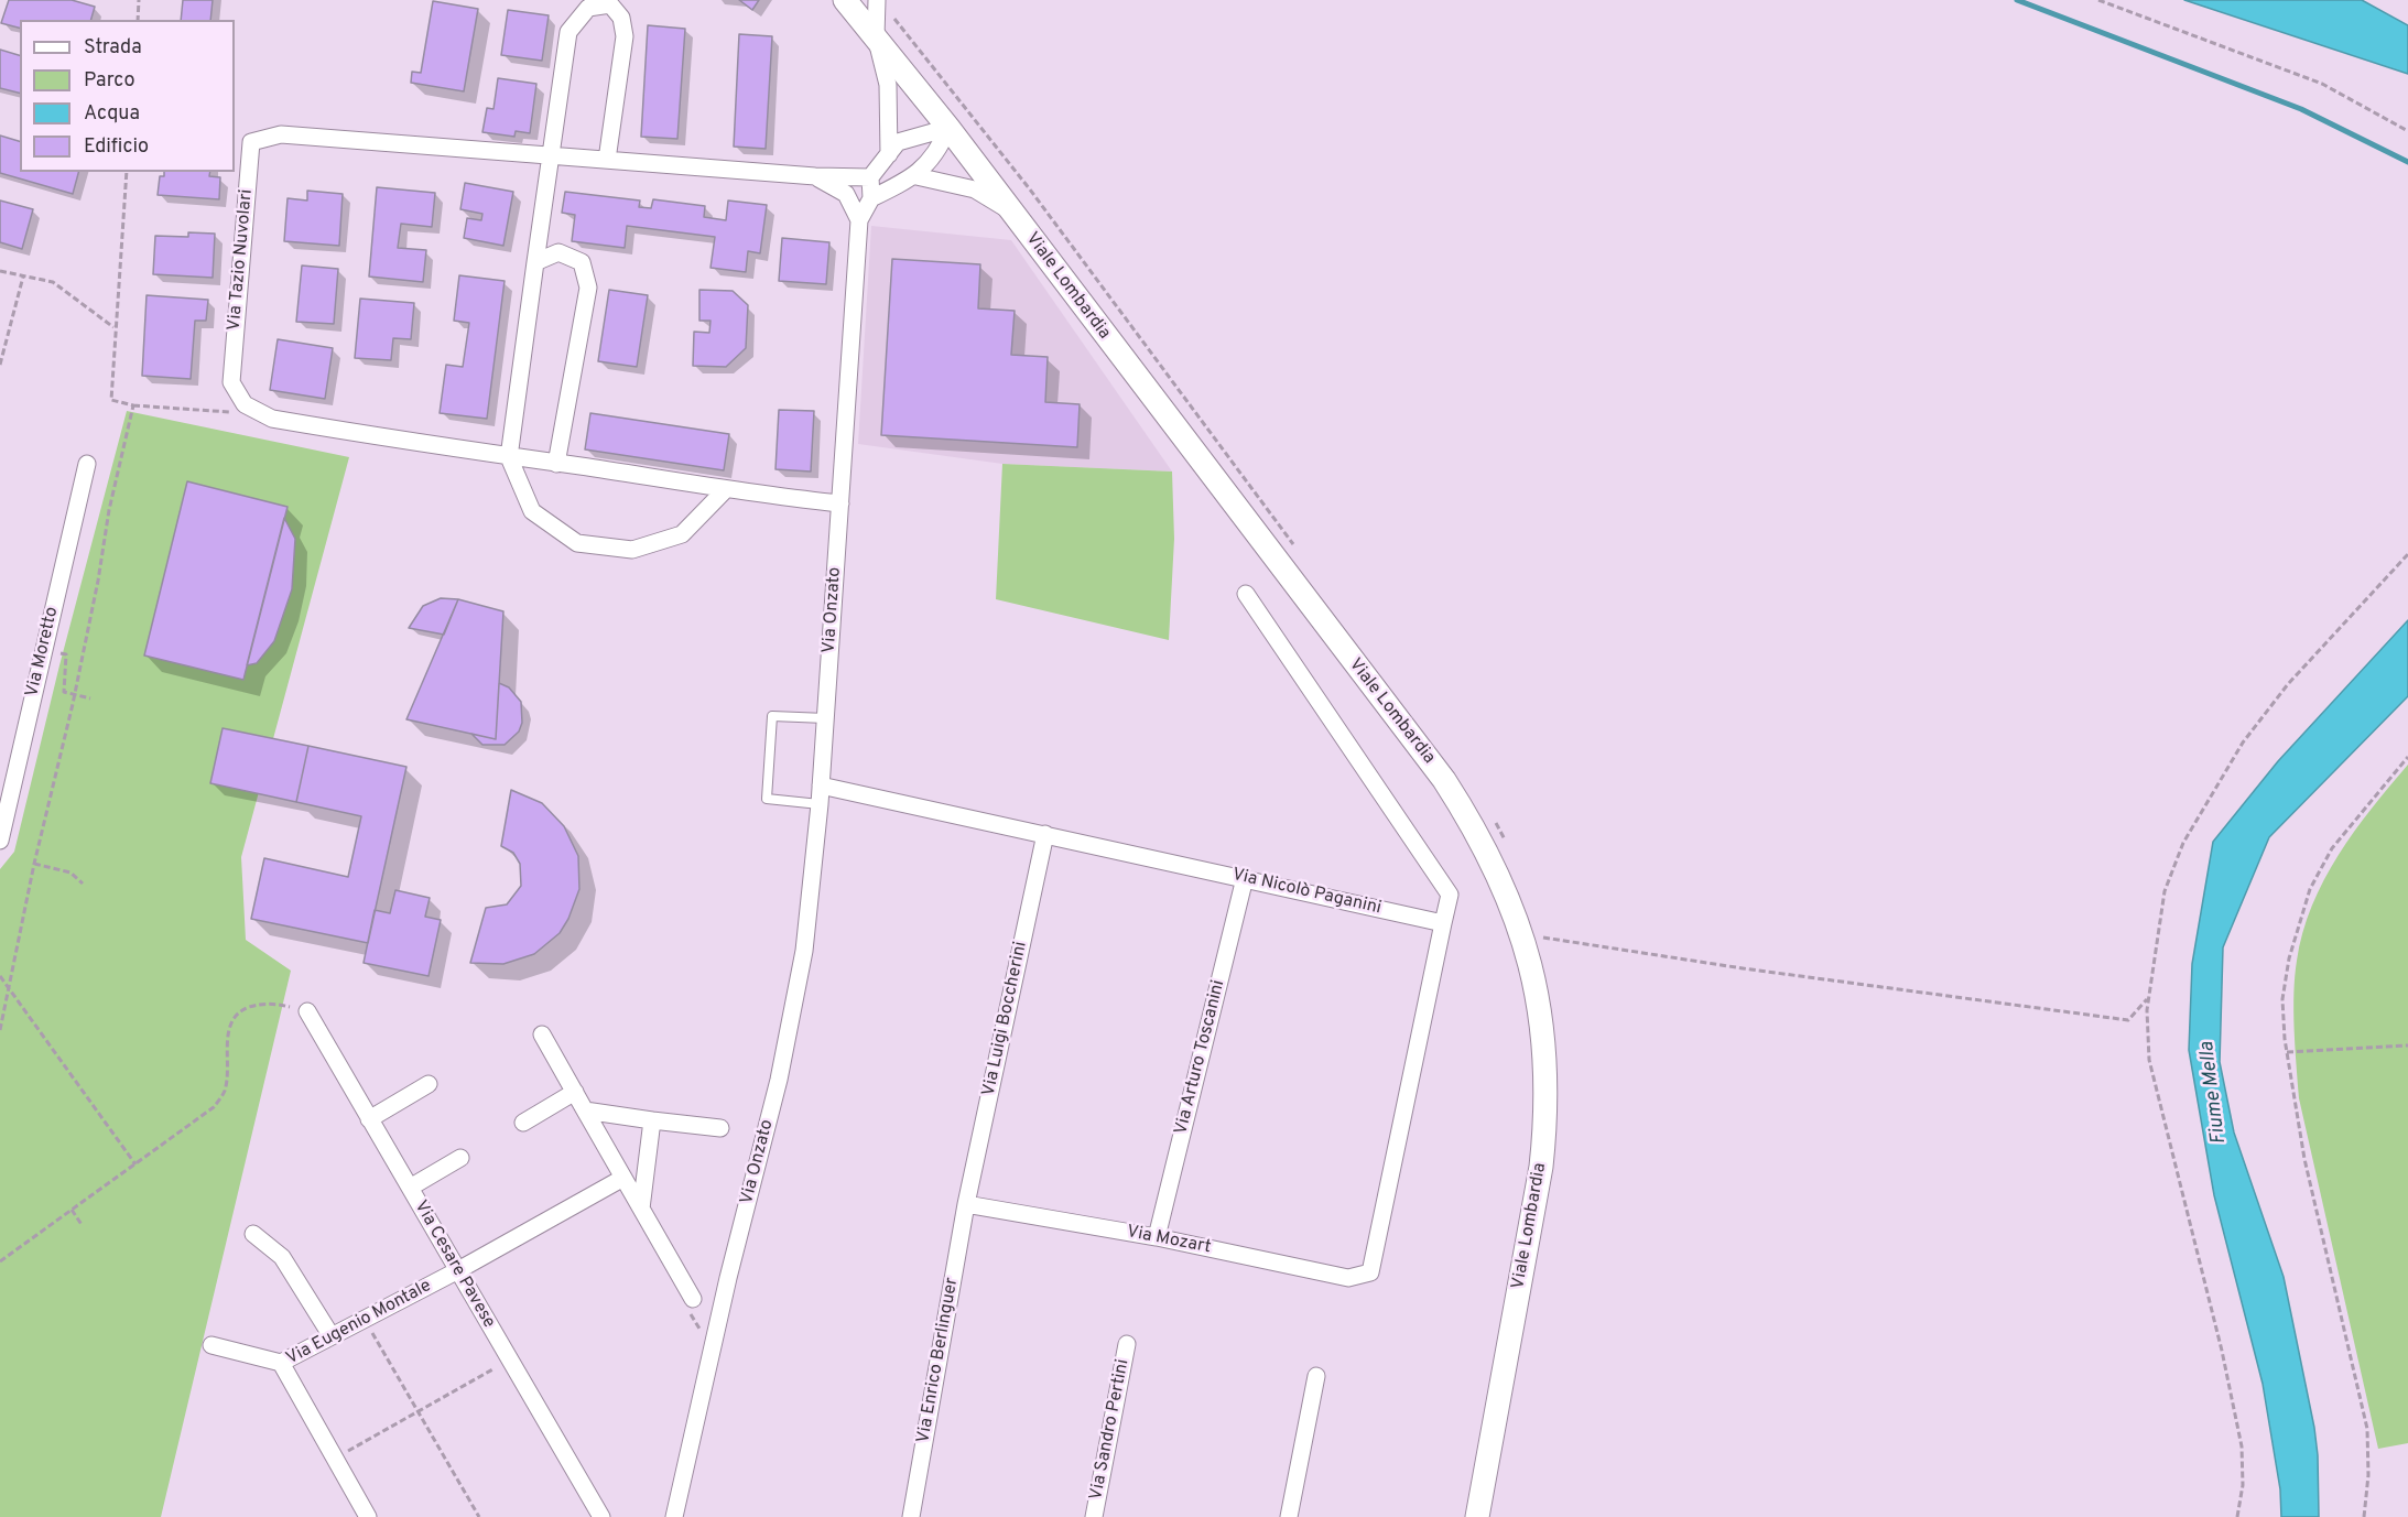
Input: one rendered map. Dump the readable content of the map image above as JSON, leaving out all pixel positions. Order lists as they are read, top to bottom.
{
  "streets": {
    "street": [
      "Via Tazio Nuvolari",
      "Viale Lombardia",
      "Via Onzato",
      "Via Moretto",
      "Via Nicolò Paganini",
      "Via Luigi Boccherini",
      "Via Arturo Toscanini",
      "Via Mozart",
      "Via Cesare Pavese",
      "Via Eugenio Montale",
      "Via Enrico Berlinguer",
      "Via Sandro Pertini"
    ]
  },
  "crossings": [
    ["Via Onzato", "Via Nicolò Paganini"],
    ["Via Nicolò Paganini", "Via Luigi Boccherini"],
    ["Via Nicolò Paganini", "Via Arturo Toscanini"],
    ["Via Nicolò Paganini", "Via Mozart"],
    ["Via Luigi Boccherini", "Via Mozart"],
    ["Via Luigi Boccherini", "Via Enrico Berlinguer"],
    ["Via Arturo Toscanini", "Via Mozart"],
    ["Via Mozart", "Via Enrico Berlinguer"],
    ["Via Cesare Pavese", "Via Eugenio Montale"]
  ],
  "water": ["Fiume Mella"],
  "legend": [
    "Strada",
    "Parco",
    "Acqua",
    "Edificio"
  ]
}
